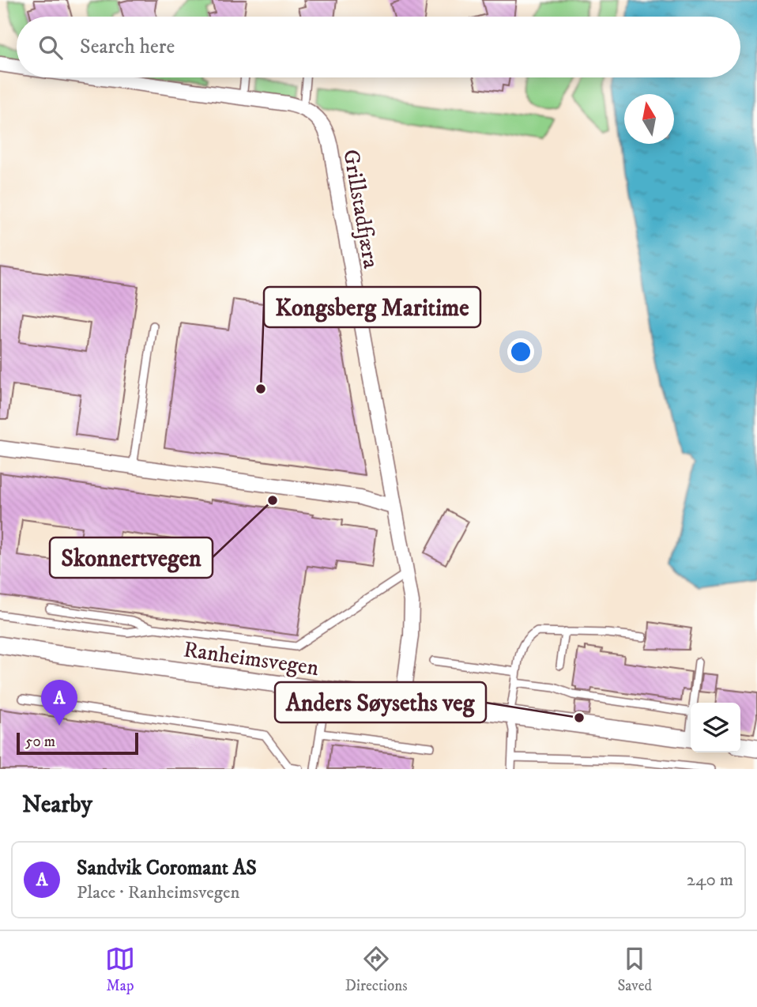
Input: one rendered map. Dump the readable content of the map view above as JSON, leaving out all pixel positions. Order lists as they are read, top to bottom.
{
  "streets": {
    "street": ["Grillstadfjæra", "Ranheimsvegen"]
  },
  "crossings": [
    ["Grillstadfjæra", "Ranheimsvegen"]
  ],
  "places": ["Kongsberg Maritime", "Skonnertvegen", "Anders Søyseths veg"],
  "scale_bar": "50 m",
  "north": "top",
  "page": {
    "search": "Search here",
    "pins": "A",
    "scale": "50 m",
    "heading": "Nearby",
    "list": [
      {
        "mark": "A",
        "name": "Sandvik Coromant AS",
        "note": "Place · Ranheimsvegen",
        "value": "240 m"
      }
    ],
    "nav": ["Map", "Directions", "Saved"]
  }
}
